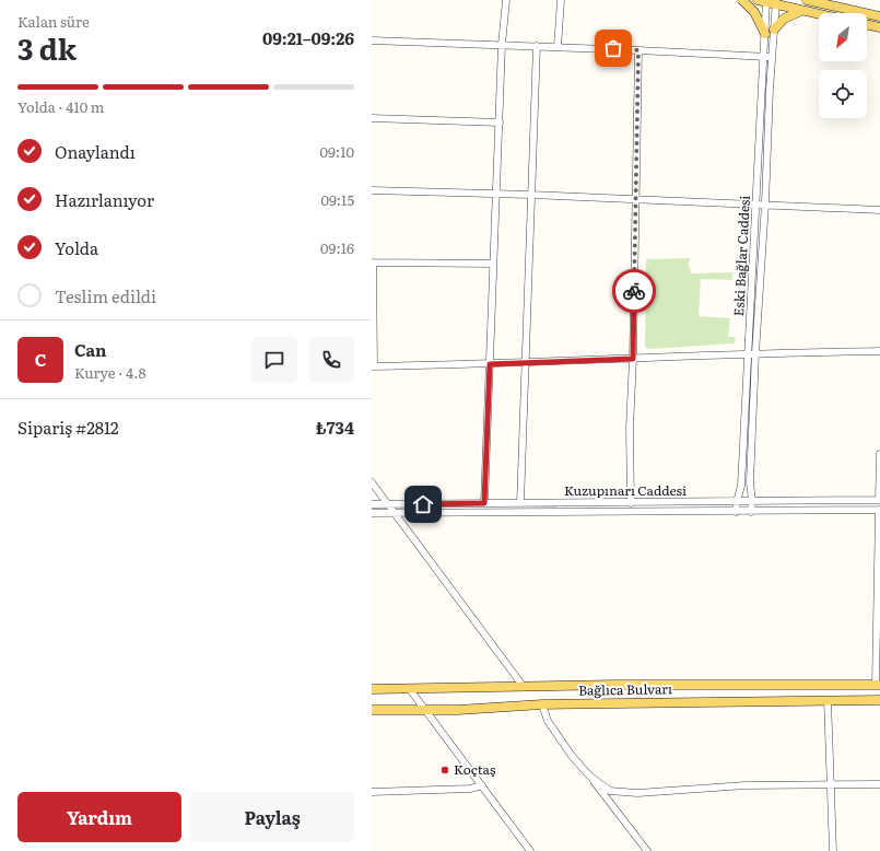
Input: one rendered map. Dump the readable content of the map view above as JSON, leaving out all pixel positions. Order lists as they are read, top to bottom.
{
  "streets": {
    "main road": ["Bağlıca Bulvarı"],
    "street": ["Eski Bağlar Caddesi", "Kuzupınarı Caddesi"]
  },
  "crossings": [
    ["Eski Bağlar Caddesi", "Kuzupınarı Caddesi"]
  ],
  "places": ["Koçtaş"],
  "north": "bottom left",
  "page": {
    "heading": ["3 dk", "Kalan süre", "09:21–09:26"],
    "panel": [
      "Can",
      "Kurye · 4.8",
      "Sipariş #2812",
      "₺734"
    ],
    "bar": "Yolda · 410 m",
    "list": [
      ["Onaylandı", "09:10"],
      ["Hazırlanıyor", "09:15"],
      ["Yolda", "09:16"],
      "Teslim edildi"
    ],
    "round": "C",
    "buttons": ["Yardım", "Paylaş"]
  }
}
